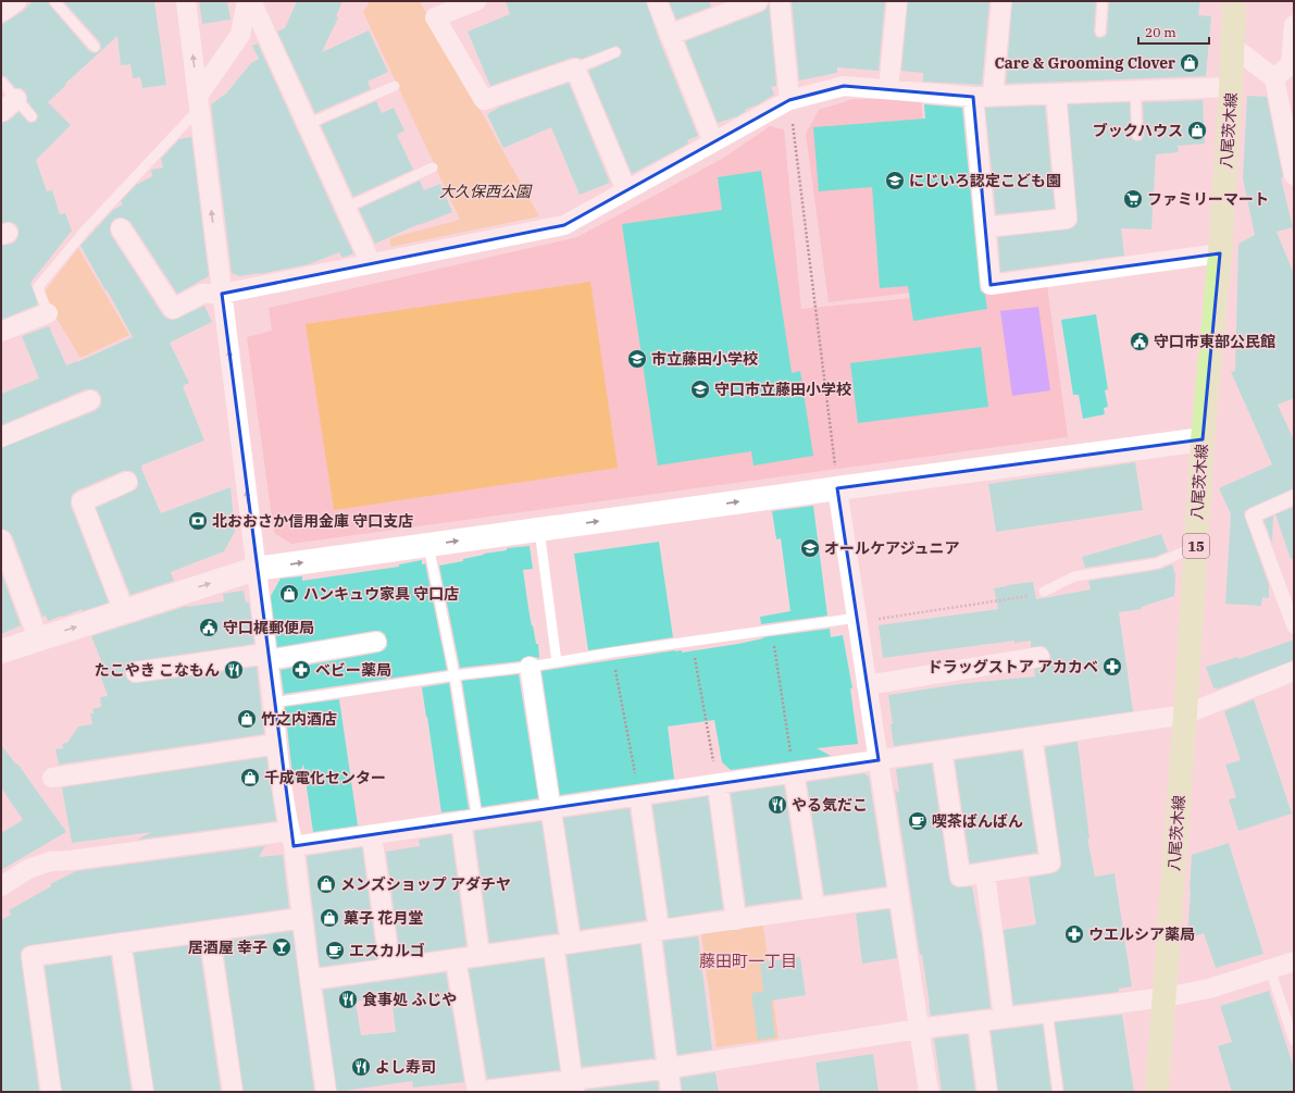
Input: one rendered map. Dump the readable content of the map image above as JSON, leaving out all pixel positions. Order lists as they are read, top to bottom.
{
  "streets": {
    "main road": ["八尾茨木線", "15"]
  },
  "districts": ["藤田町一丁目"],
  "parks": ["大久保西公園"],
  "places": {
    "shop": [
      "Care & Grooming Clover",
      "ブックハウス",
      "ハンキュウ家具 守口店",
      "竹之内酒店",
      "千成電化センター",
      "メンズショップ アダチヤ",
      "菓子 花月堂"
    ],
    "school or university": [
      "にじいろ認定こども園",
      "市立藤田小学校",
      "守口市立藤田小学校",
      "オールケアジュニア"
    ],
    "supermarket": ["ファミリーマート"],
    "public building": ["守口市東部公民館", "守口梶郵便局"],
    "bank": ["北おおさか信用金庫 守口支店"],
    "pharmacy": ["ドラッグストア アカカベ", "ベビー薬局", "ウエルシア薬局"],
    "restaurant": [
      "たこやき こなもん",
      "やる気だこ",
      "食事処 ふじや",
      "よし寿司"
    ],
    "cafe": ["喫茶ばんばん", "エスカルゴ"],
    "bar": ["居酒屋 幸子"]
  },
  "scale_bar": "20 m"
}
